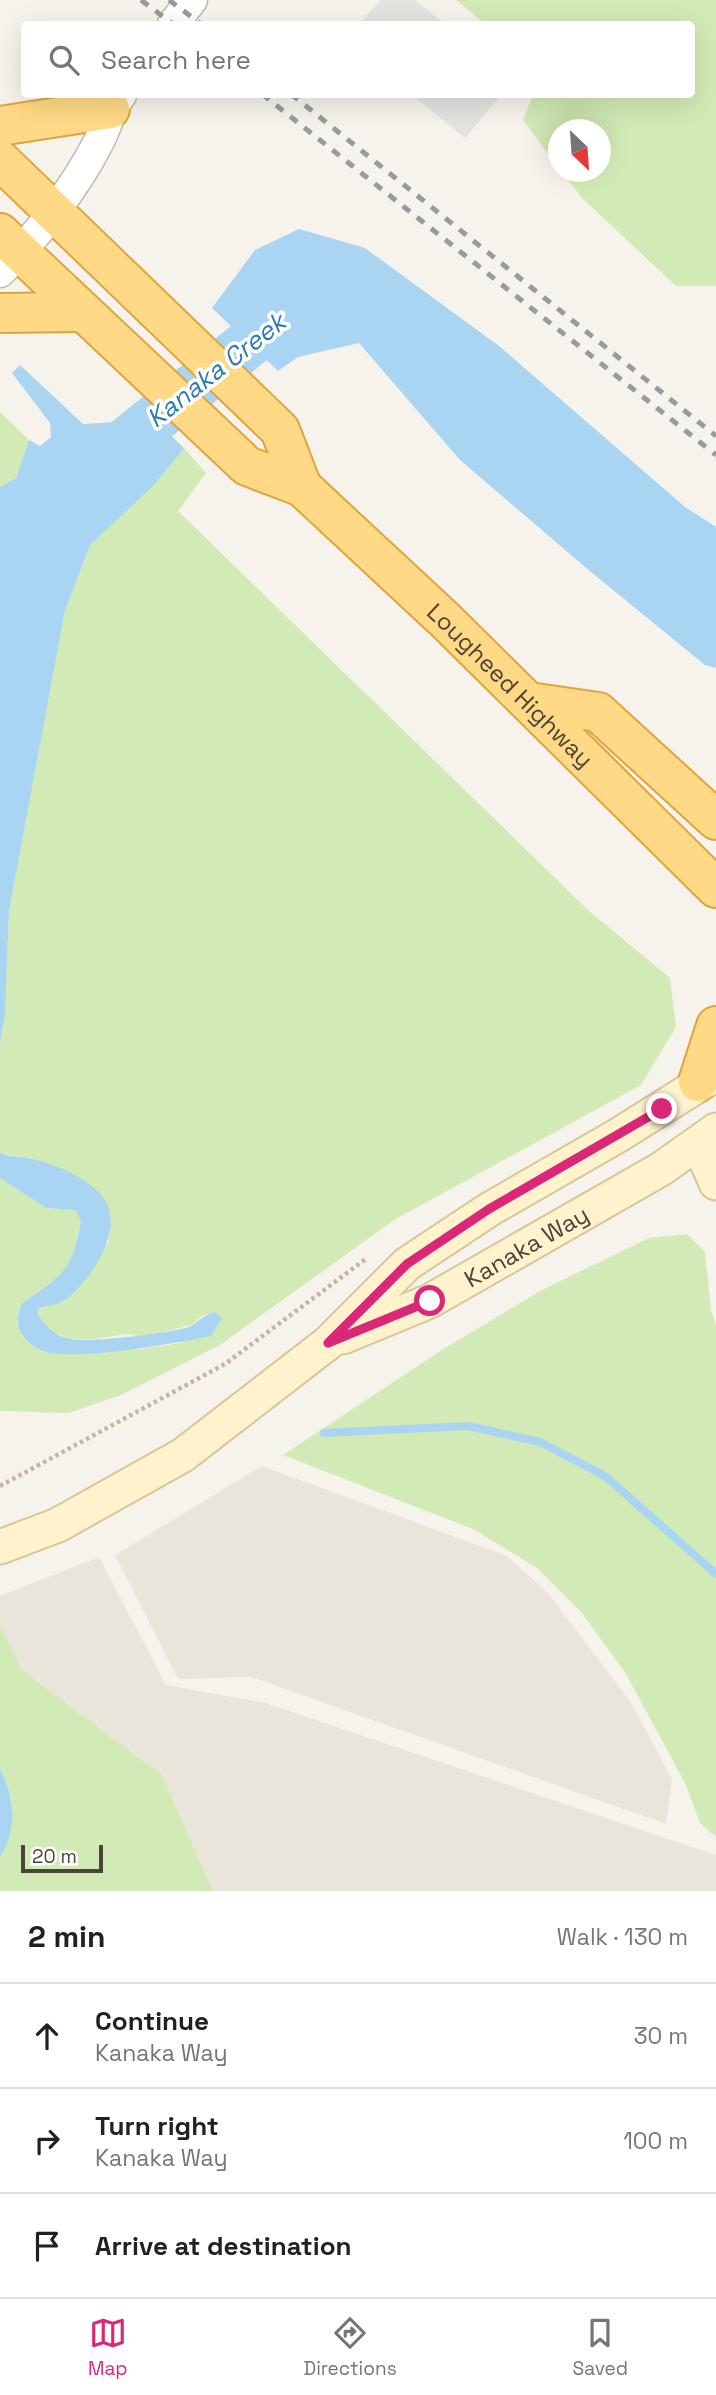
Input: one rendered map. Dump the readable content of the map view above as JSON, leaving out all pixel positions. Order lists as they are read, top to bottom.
{
  "streets": {
    "highway": ["Lougheed Highway"],
    "main road": ["Kanaka Way"]
  },
  "water": ["Kanaka Creek"],
  "scale_bar": "20 m",
  "north": "bottom right",
  "page": {
    "search": "Search here",
    "scale": "20 m",
    "heading": ["2 min", "Walk · 130 m"],
    "list": [
      ["Continue", "Kanaka Way", "30 m"],
      ["Turn right", "Kanaka Way", "100 m"],
      "Arrive at destination"
    ],
    "nav": ["Map", "Directions", "Saved"]
  }
}
